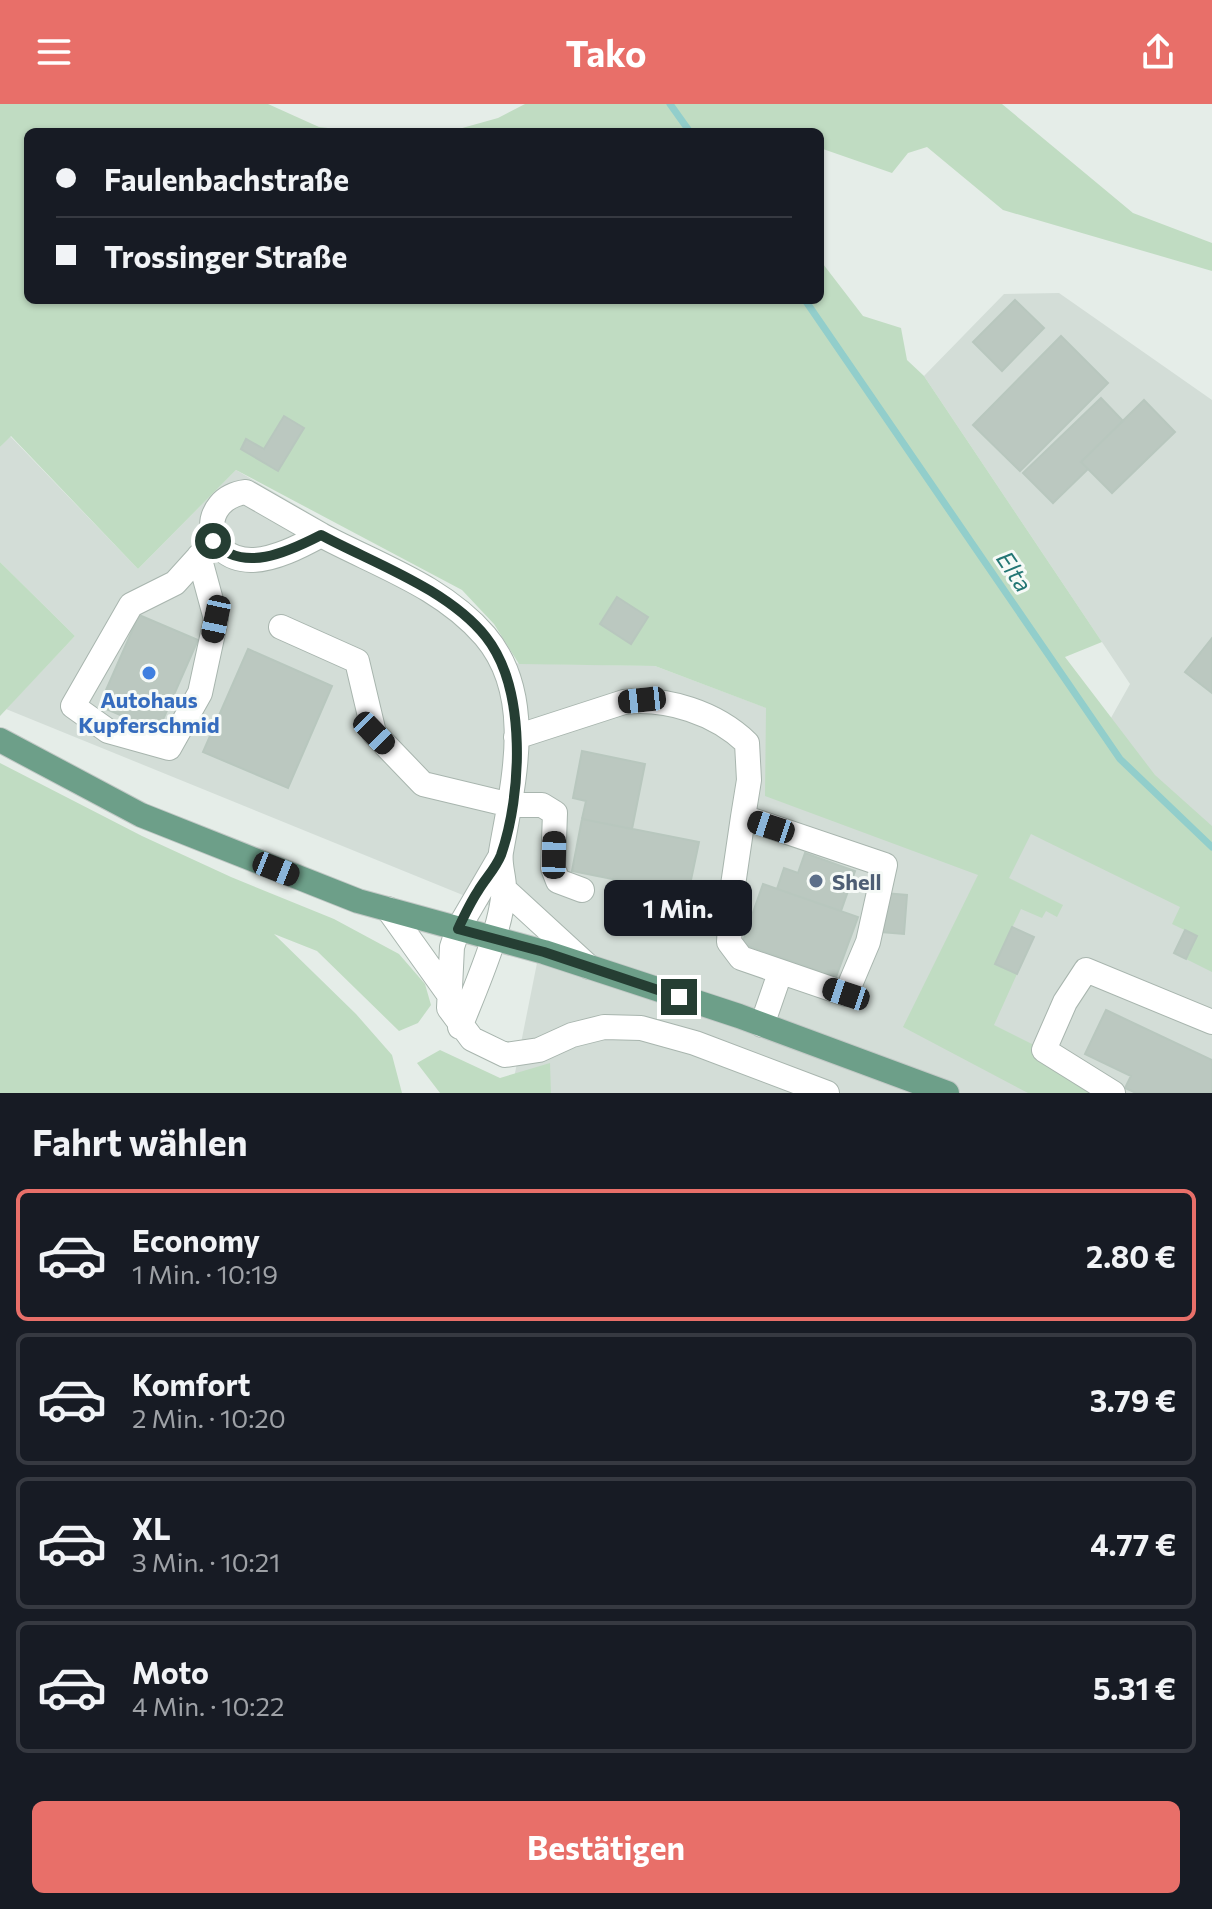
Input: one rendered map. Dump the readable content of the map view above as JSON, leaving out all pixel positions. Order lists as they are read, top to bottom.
{
  "water": ["Elta"],
  "places": ["Autohaus Kupferschmid", "Shell"],
  "page": {
    "header": "Tako",
    "banner": ["Faulenbachstraße", "Trossinger Straße"],
    "bubble": "1 Min.",
    "heading": "Fahrt wählen",
    "list": [
      {
        "name": "Economy",
        "note": "1 Min. · 10:19",
        "value": "2.80 €"
      },
      {
        "name": "Komfort",
        "note": "2 Min. · 10:20",
        "value": "3.79 €"
      },
      {
        "name": "XL",
        "note": "3 Min. · 10:21",
        "value": "4.77 €"
      },
      {
        "name": "Moto",
        "note": "4 Min. · 10:22",
        "value": "5.31 €"
      }
    ],
    "buttons": "Bestätigen"
  }
}
